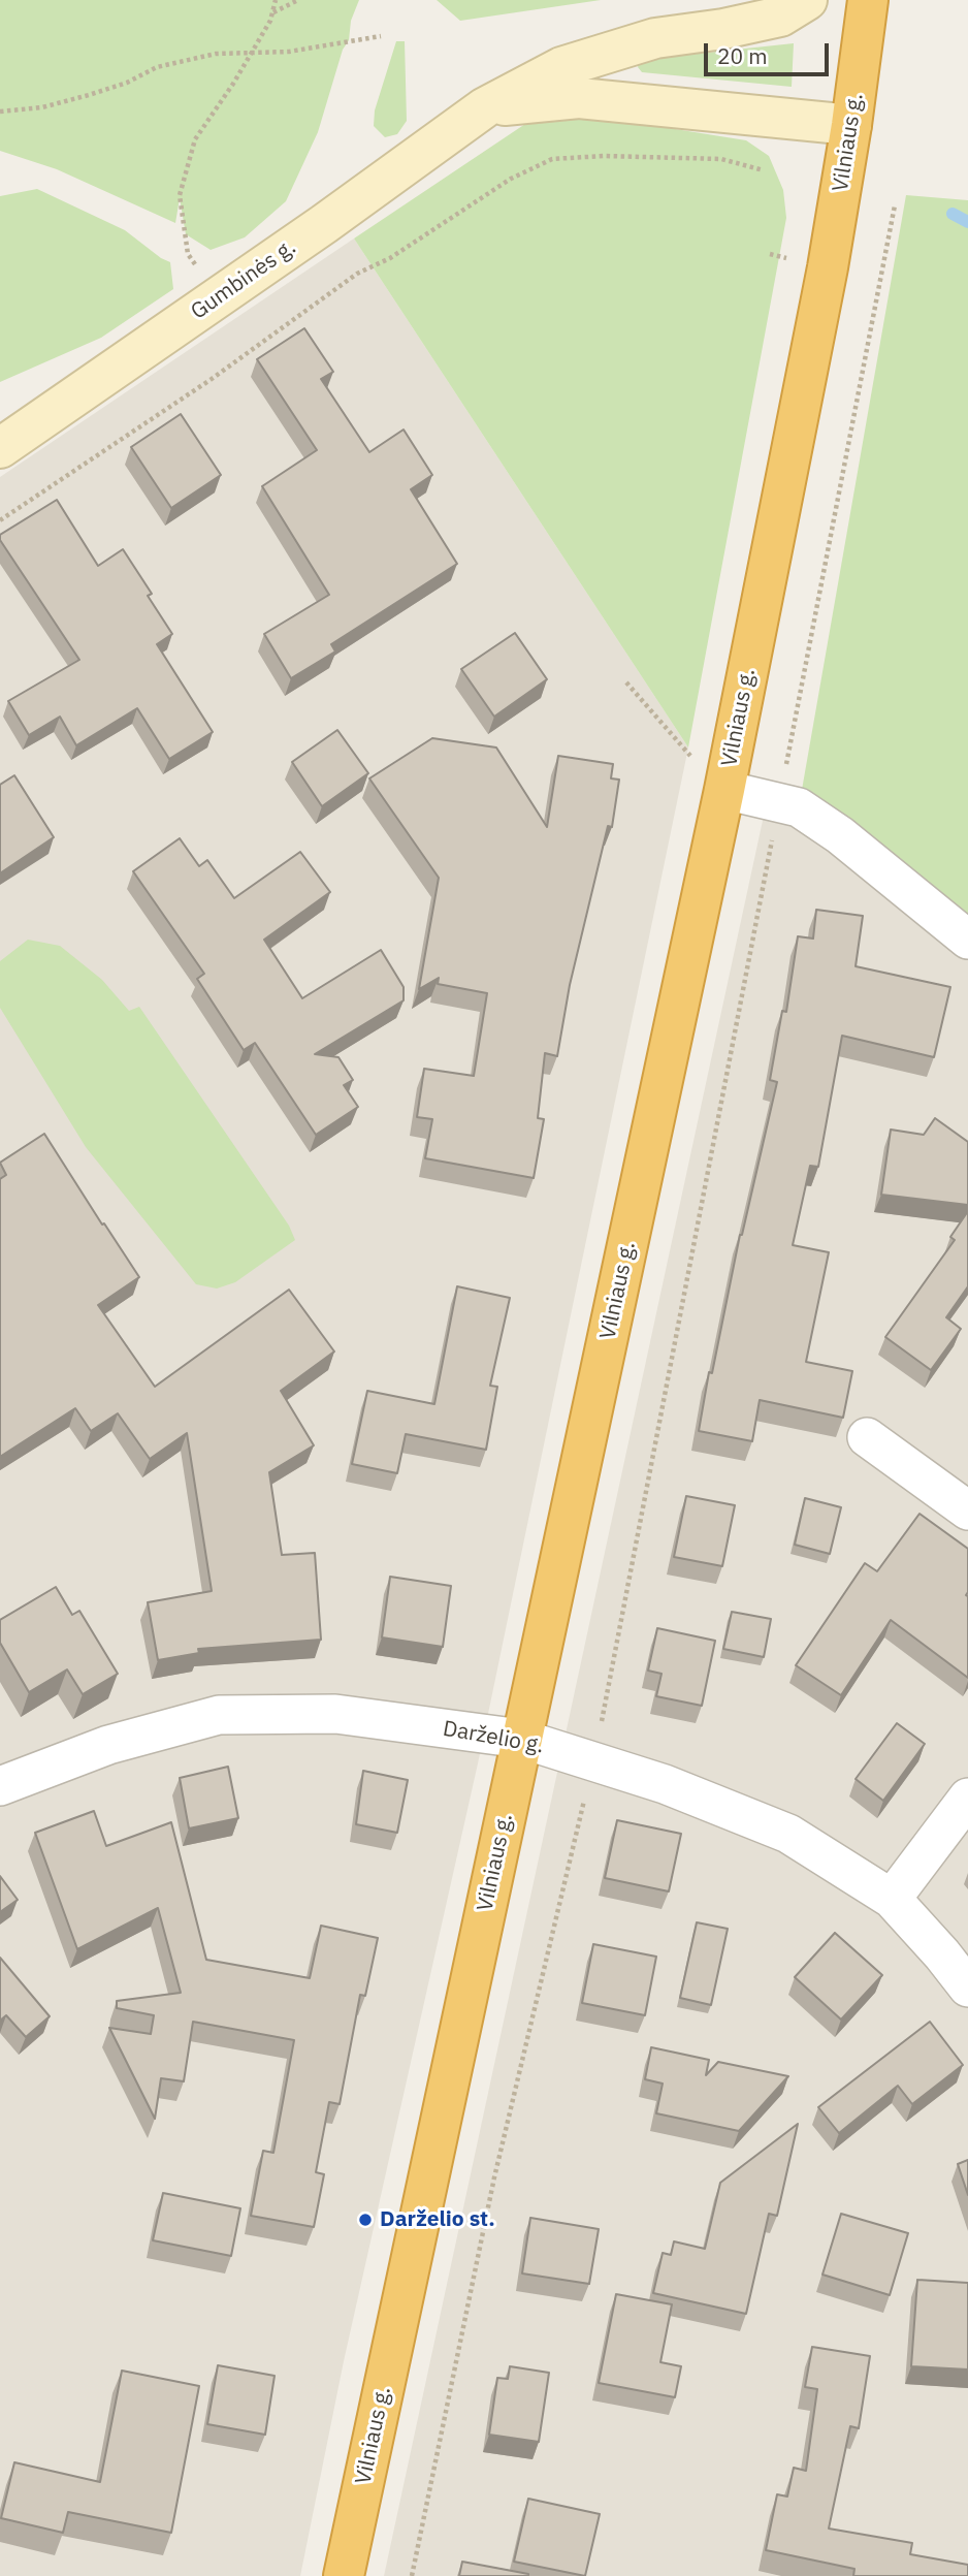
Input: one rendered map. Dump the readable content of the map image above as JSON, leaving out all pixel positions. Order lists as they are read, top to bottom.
{
  "streets": {
    "highway": ["Vilniaus g."],
    "main road": ["Gumbinės g."],
    "street": ["Darželio g."]
  },
  "crossings": [
    ["Vilniaus g.", "Darželio g."]
  ],
  "places": ["Darželio st."],
  "scale_bar": "20 m"
}
